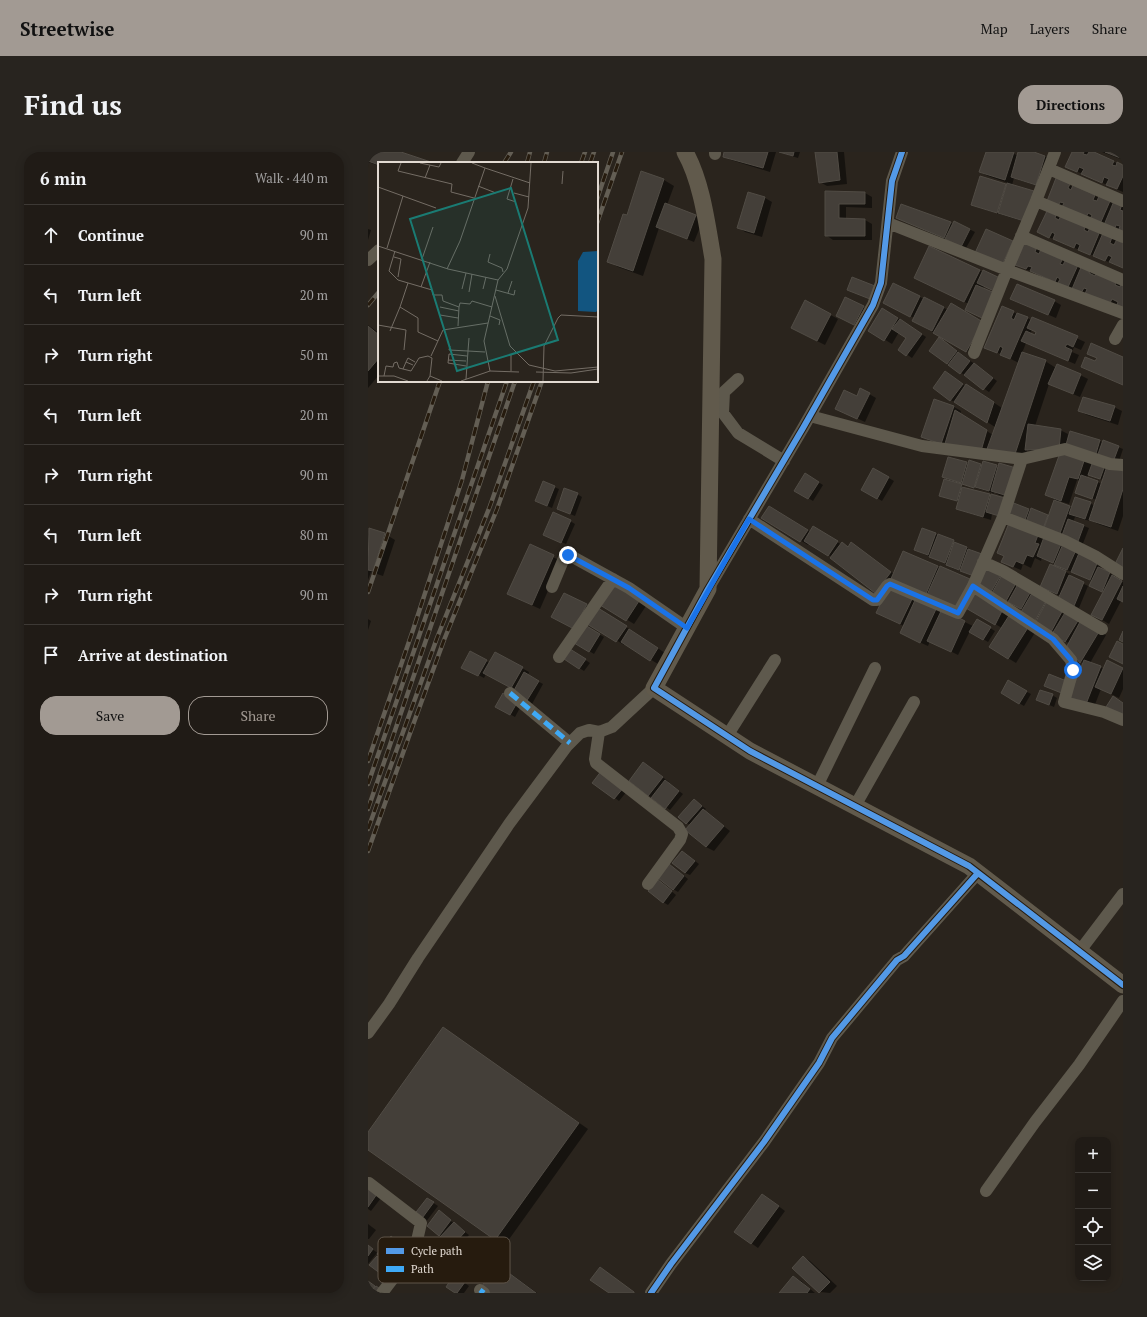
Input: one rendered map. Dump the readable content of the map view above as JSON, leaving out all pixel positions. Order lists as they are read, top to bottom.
{
  "legend": ["Cycle path", "Path"],
  "page": {
    "header": "Streetwise",
    "nav": ["Map", "Layers", "Share"],
    "buttons": [
      "Directions",
      ["Save", "Share"]
    ],
    "title": "Find us",
    "heading": ["6 min", "Walk · 440 m"],
    "list": [
      ["Continue", "90 m"],
      ["Turn left", "20 m"],
      ["Turn right", "50 m"],
      ["Turn left", "20 m"],
      ["Turn right", "90 m"],
      ["Turn left", "80 m"],
      ["Turn right", "90 m"],
      "Arrive at destination"
    ],
    "map_buttons": ["+", "−"]
  }
}
